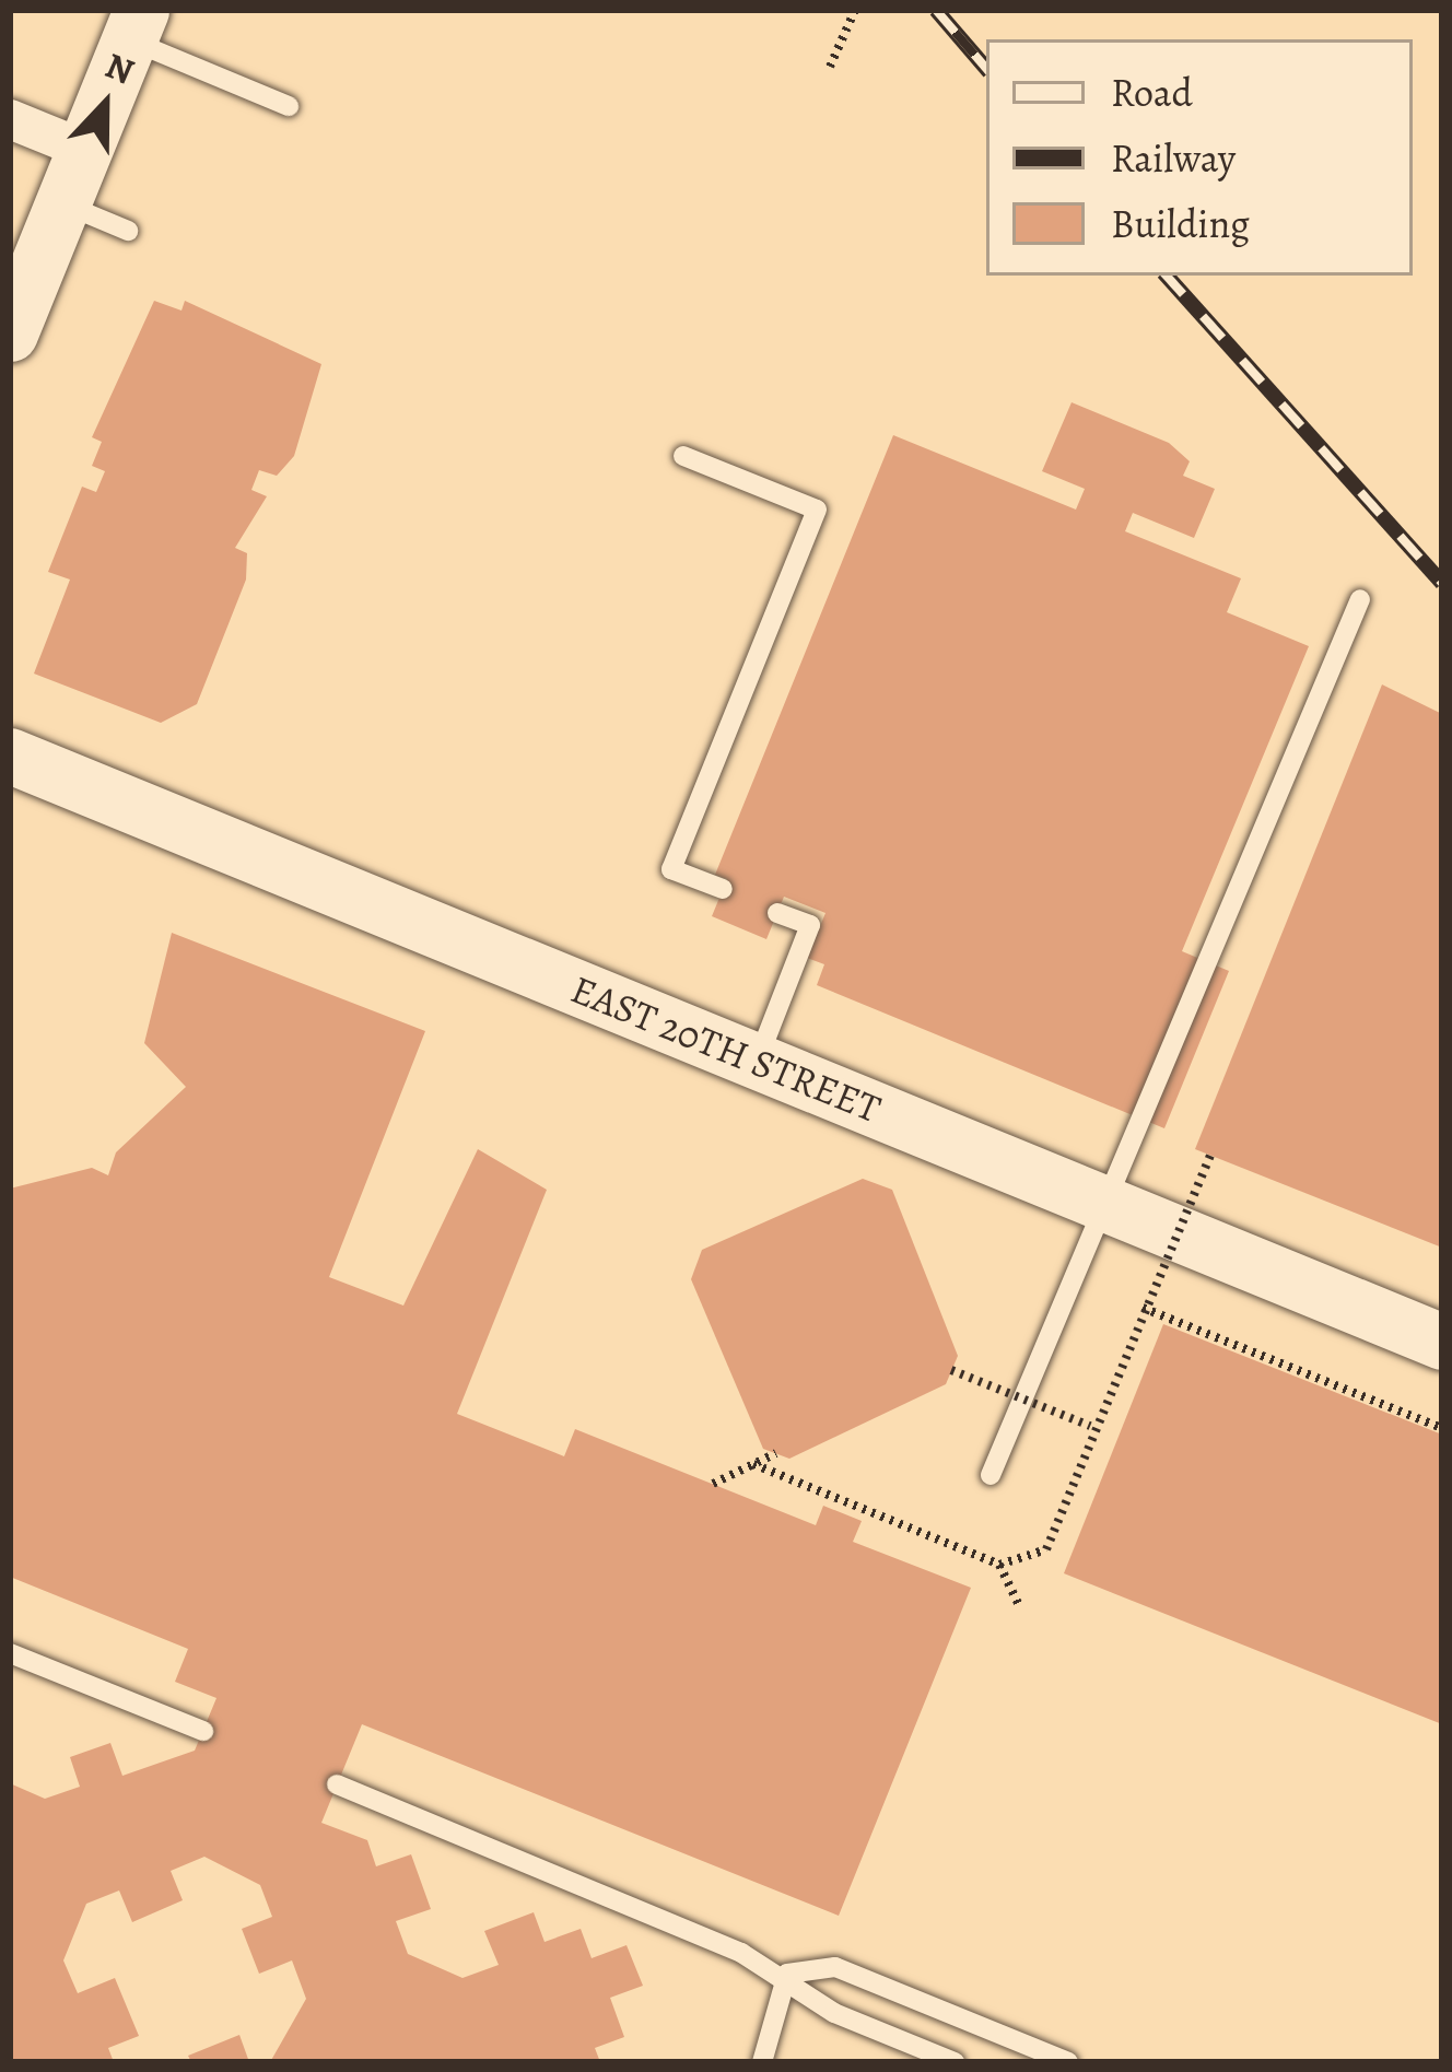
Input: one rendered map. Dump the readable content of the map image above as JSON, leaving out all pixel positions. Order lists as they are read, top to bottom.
{
  "streets": {
    "street": ["EAST 20TH STREET"]
  },
  "legend": ["Road", "Railway", "Building"],
  "north": "top"
}
